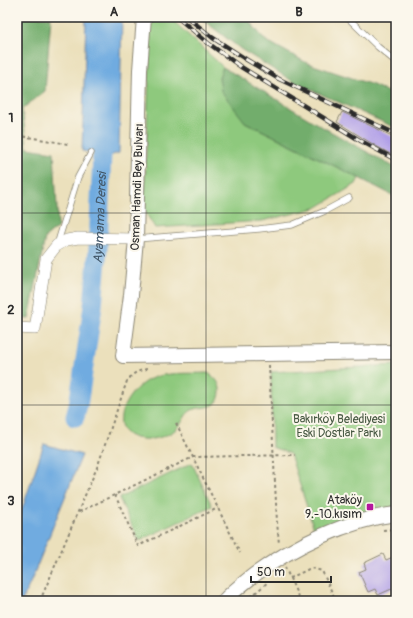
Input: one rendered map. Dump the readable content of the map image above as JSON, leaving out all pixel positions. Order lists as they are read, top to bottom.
{
  "streets": {
    "street": ["Osman Hamdi Bey Bulvarı"]
  },
  "water": ["Ayamama Deresi"],
  "parks": ["Bakırköy Belediyesi Eski Dostlar Parkı"],
  "places": {
    "transit": ["Ataköy 9.-10.kısım"]
  },
  "scale_bar": "50 m",
  "grid": {
    "columns": ["A", "B"],
    "rows": ["1", "2", "3"]
  }
}
